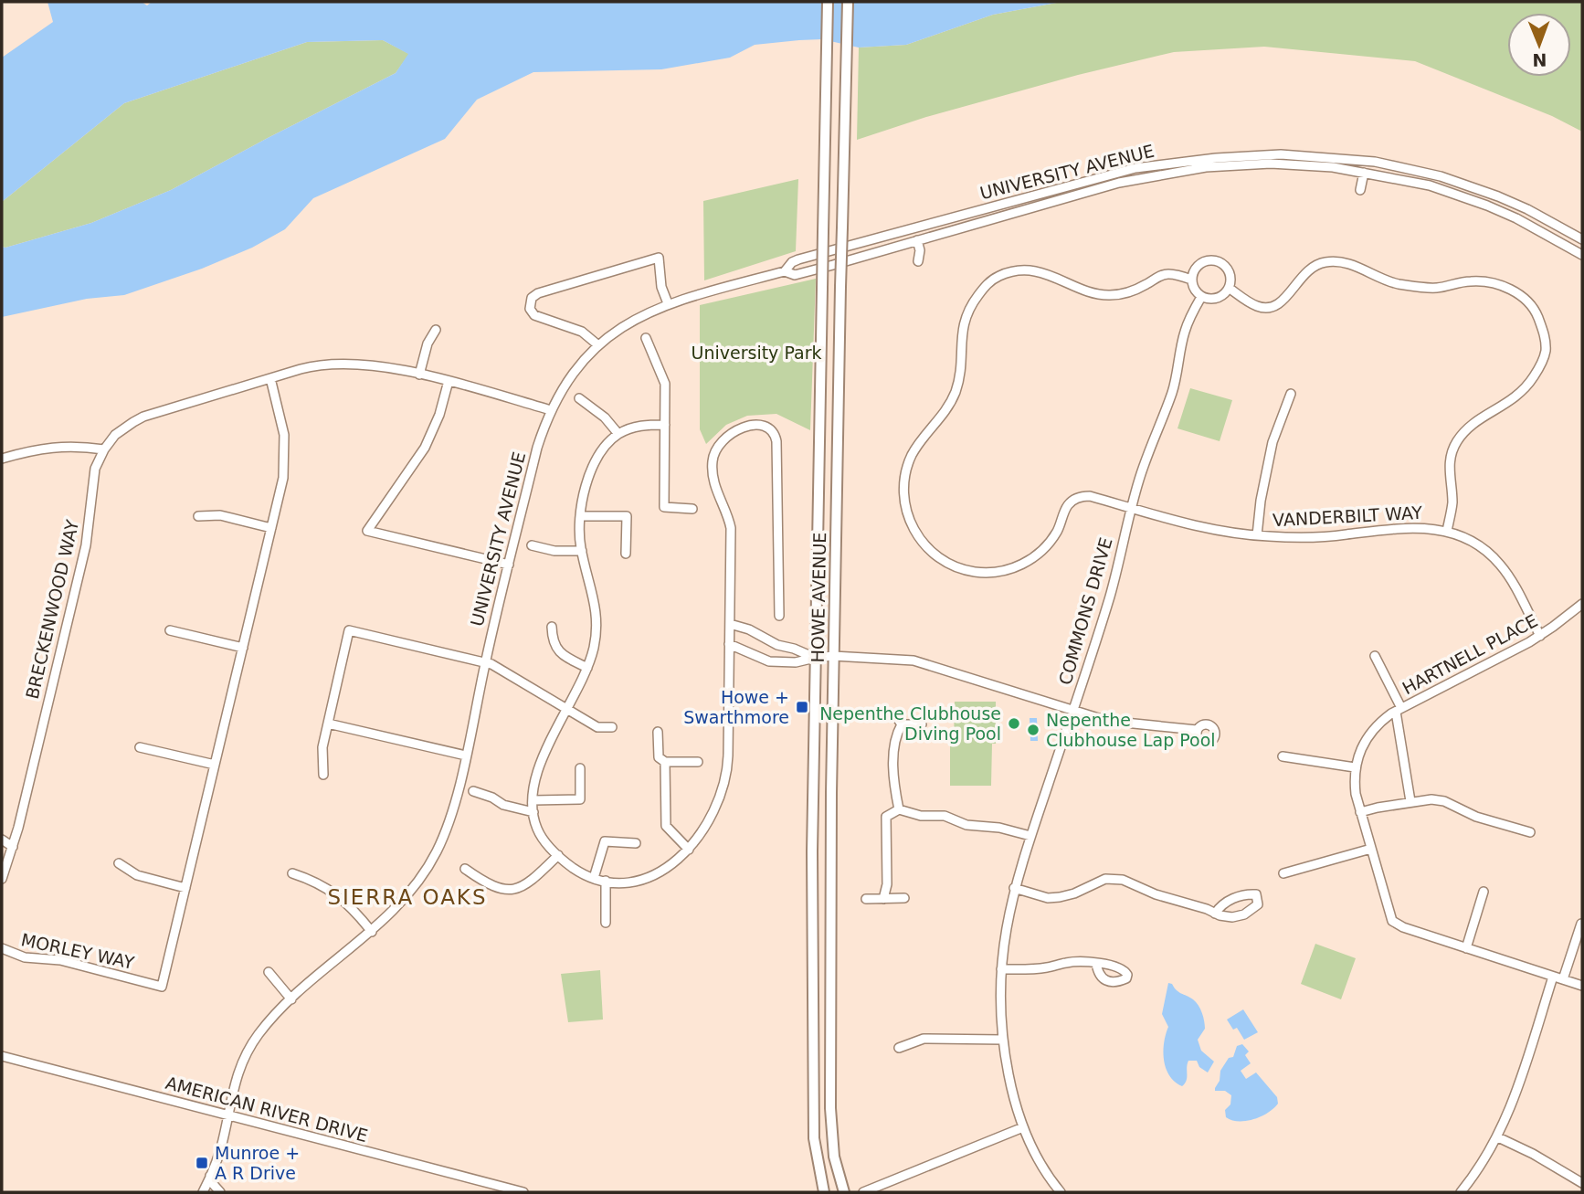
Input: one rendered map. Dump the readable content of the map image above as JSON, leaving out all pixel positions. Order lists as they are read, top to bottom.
{
  "streets": {
    "main road": ["HOWE AVENUE"],
    "street": [
      "UNIVERSITY AVENUE",
      "VANDERBILT WAY",
      "BRECKENWOOD WAY",
      "COMMONS DRIVE",
      "HARTNELL PLACE",
      "MORLEY WAY",
      "AMERICAN RIVER DRIVE"
    ]
  },
  "crossings": [
    ["UNIVERSITY AVENUE", "BRECKENWOOD WAY"],
    ["UNIVERSITY AVENUE", "AMERICAN RIVER DRIVE"],
    ["VANDERBILT WAY", "COMMONS DRIVE"],
    ["VANDERBILT WAY", "HARTNELL PLACE"],
    ["BRECKENWOOD WAY", "MORLEY WAY"]
  ],
  "districts": ["SIERRA OAKS"],
  "parks": ["University Park"],
  "places": {
    "transit": ["Howe + Swarthmore", "Munroe + A R Drive"],
    "other": ["Nepenthe Clubhouse Diving Pool", "Nepenthe Clubhouse Lap Pool"]
  },
  "north": "bottom"
}
